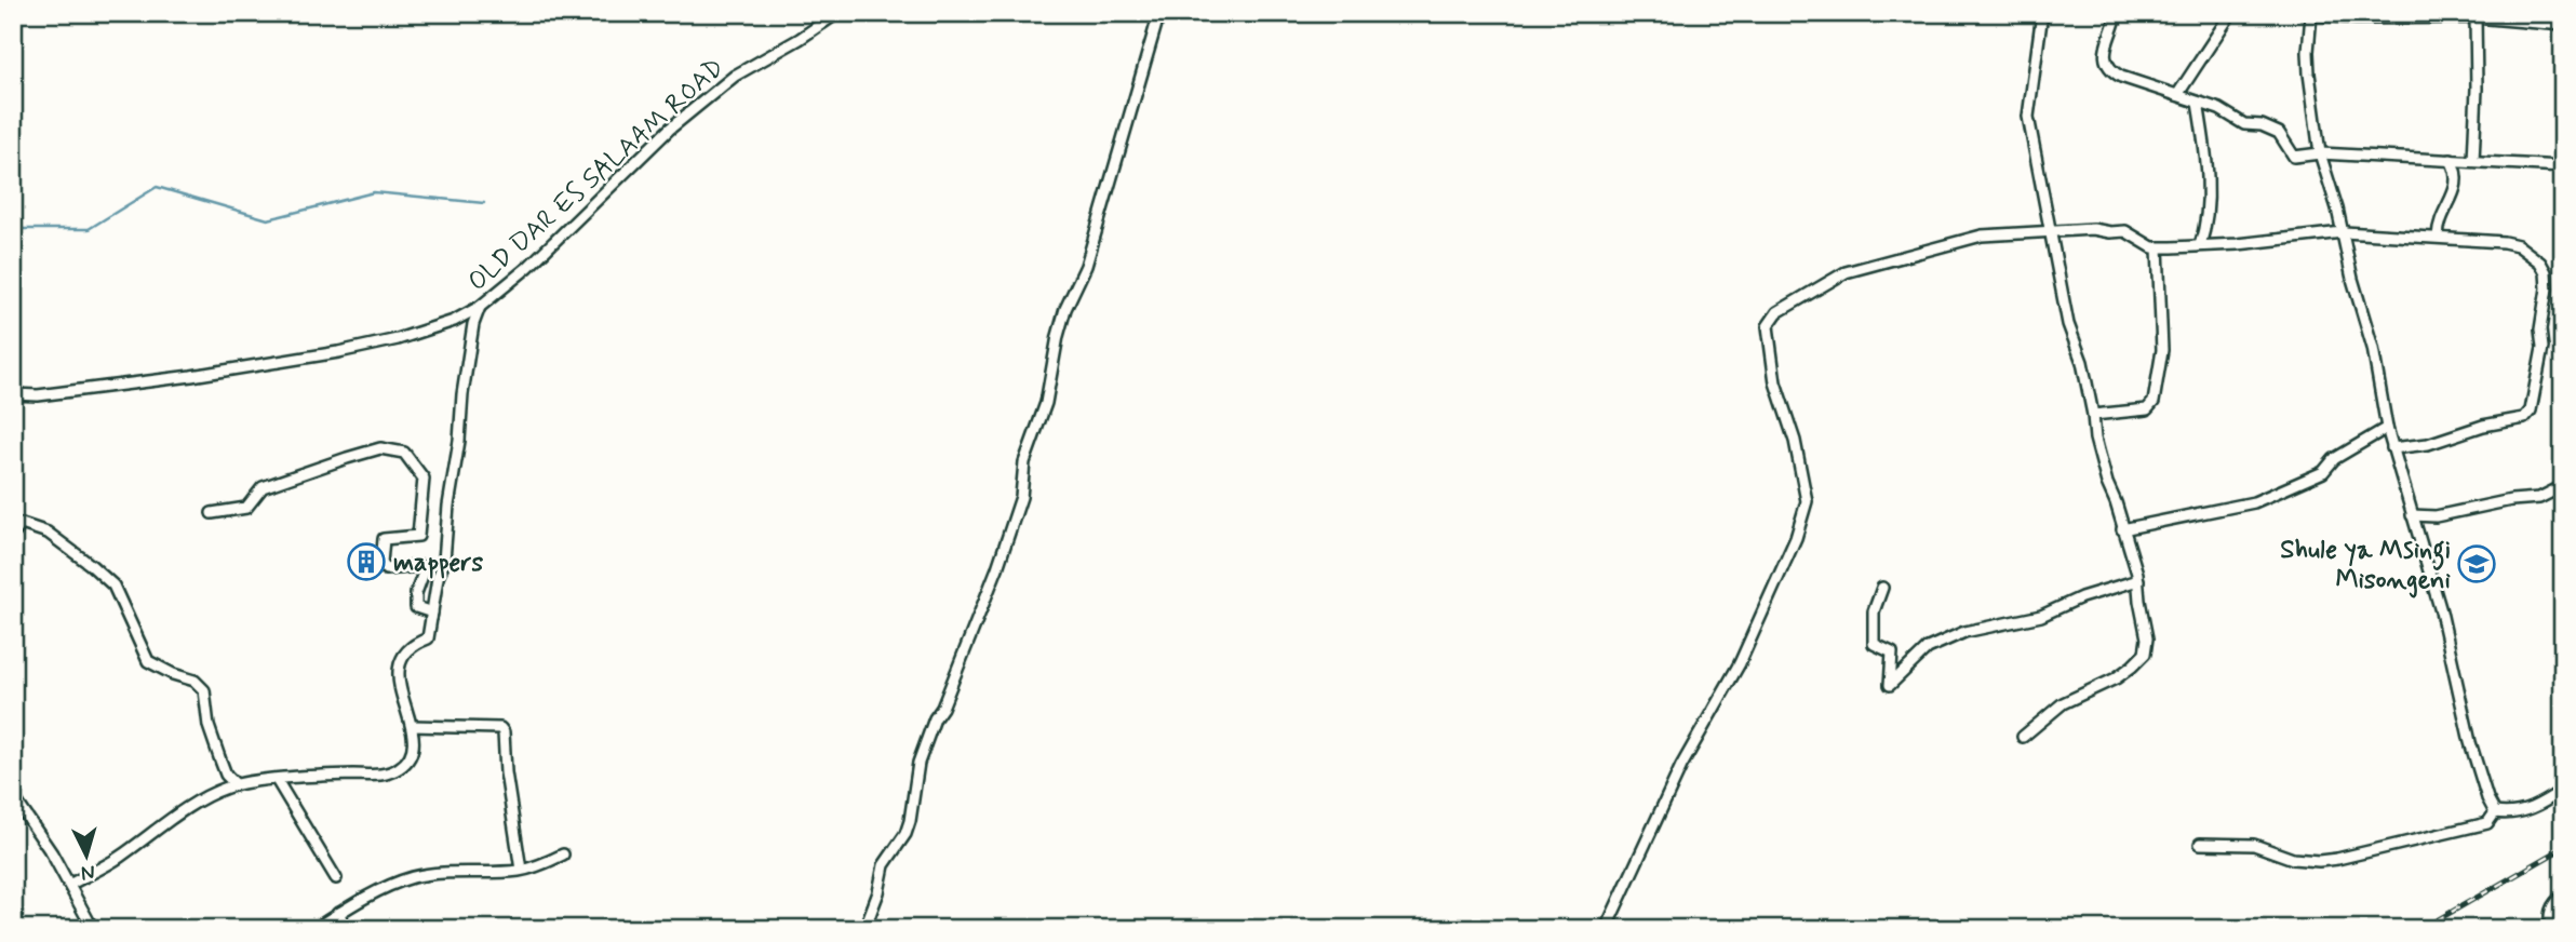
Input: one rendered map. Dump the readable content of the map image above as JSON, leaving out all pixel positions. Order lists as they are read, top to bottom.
{
  "streets": {
    "street": ["OLD DAR ES SALAAM ROAD"]
  },
  "places": {
    "building": ["mappers"],
    "school or university": ["Shule ya Msingi Misongeni"]
  },
  "north": "bottom"
}
